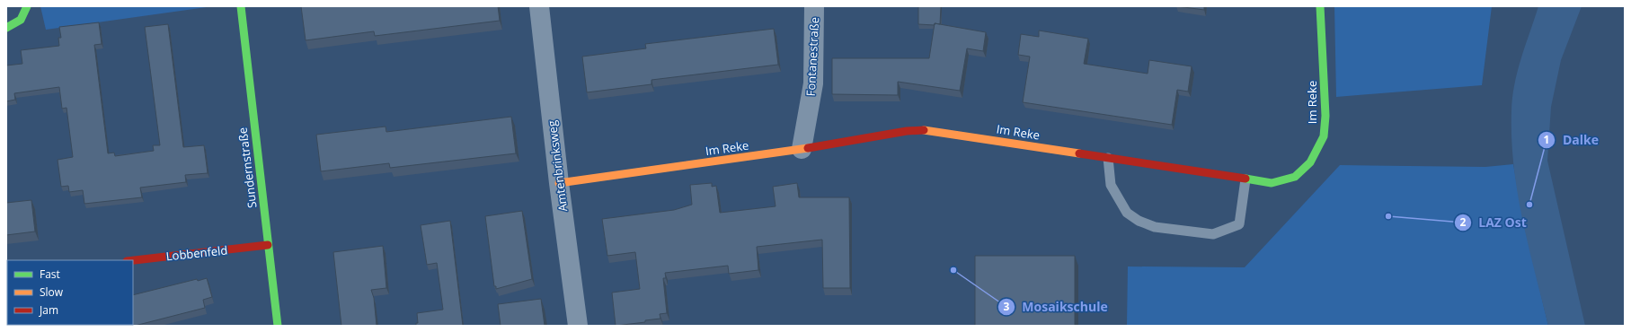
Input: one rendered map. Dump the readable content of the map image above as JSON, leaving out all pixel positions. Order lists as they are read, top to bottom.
{
  "streets": {
    "street": [
      "Fontanestraße",
      "Im Reke",
      "Amtenbrinksweg",
      "Sundernstraße",
      "Lobbenfeld"
    ]
  },
  "crossings": [
    ["Fontanestraße", "Im Reke"],
    ["Im Reke", "Amtenbrinksweg"],
    ["Sundernstraße", "Lobbenfeld"]
  ],
  "places": ["Dalke", "LAZ Ost", "Mosaikschule"],
  "legend": ["Fast", "Slow", "Jam"]
}
